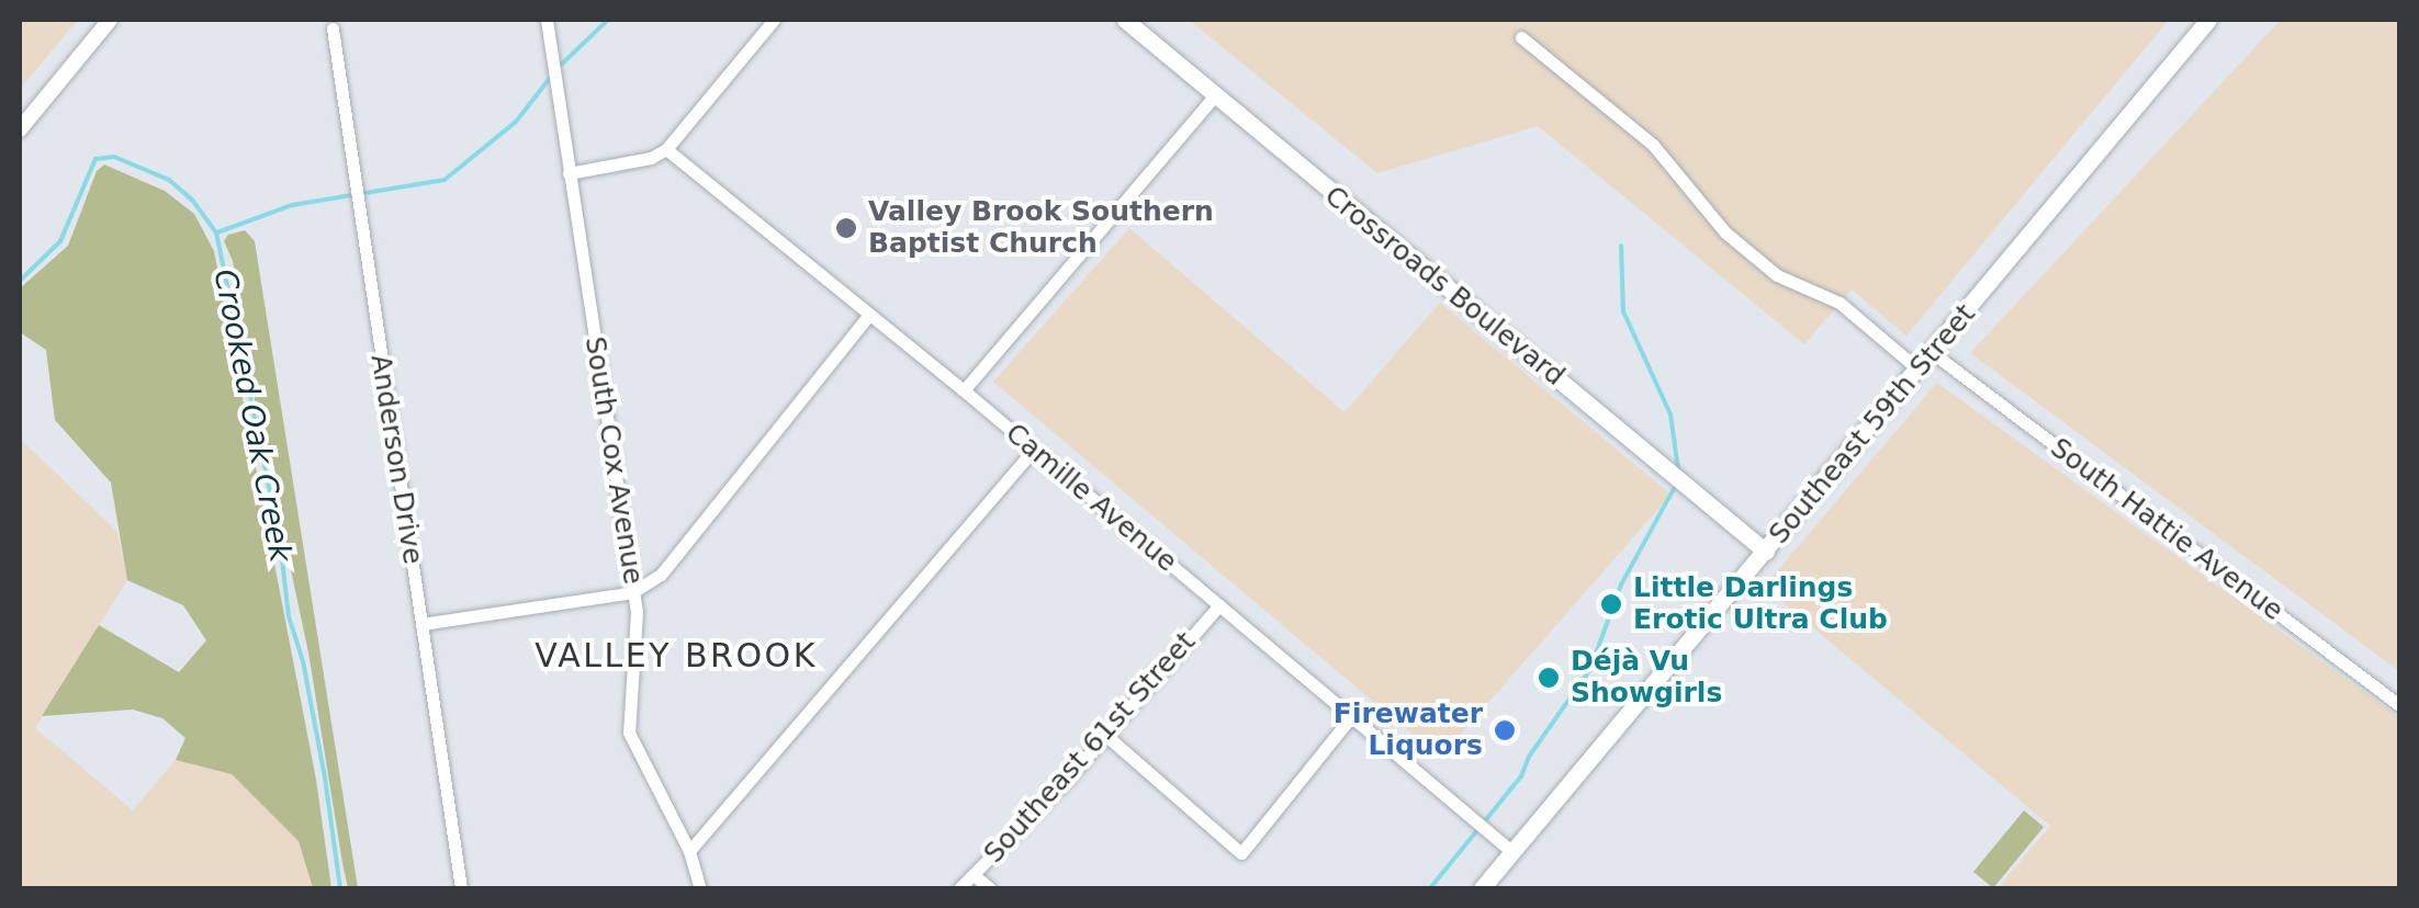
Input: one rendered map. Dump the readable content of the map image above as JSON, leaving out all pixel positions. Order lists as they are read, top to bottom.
{
  "streets": {
    "main road": ["Crossroads Boulevard", "Southeast 59th Street"],
    "street": [
      "Anderson Drive",
      "South Cox Avenue",
      "Camille Avenue",
      "South Hattie Avenue",
      "Southeast 61st Street"
    ]
  },
  "crossings": [
    ["Crossroads Boulevard", "Southeast 59th Street"],
    ["Southeast 59th Street", "Camille Avenue"],
    ["Southeast 59th Street", "South Hattie Avenue"],
    ["Camille Avenue", "Southeast 61st Street"]
  ],
  "districts": ["VALLEY BROOK"],
  "water": ["Crooked Oak Creek"],
  "places": [
    "Valley Brook Southern Baptist Church",
    "Little Darlings Erotic Ultra Club",
    "Déjà Vu Showgirls",
    "Firewater Liquors"
  ]
}
